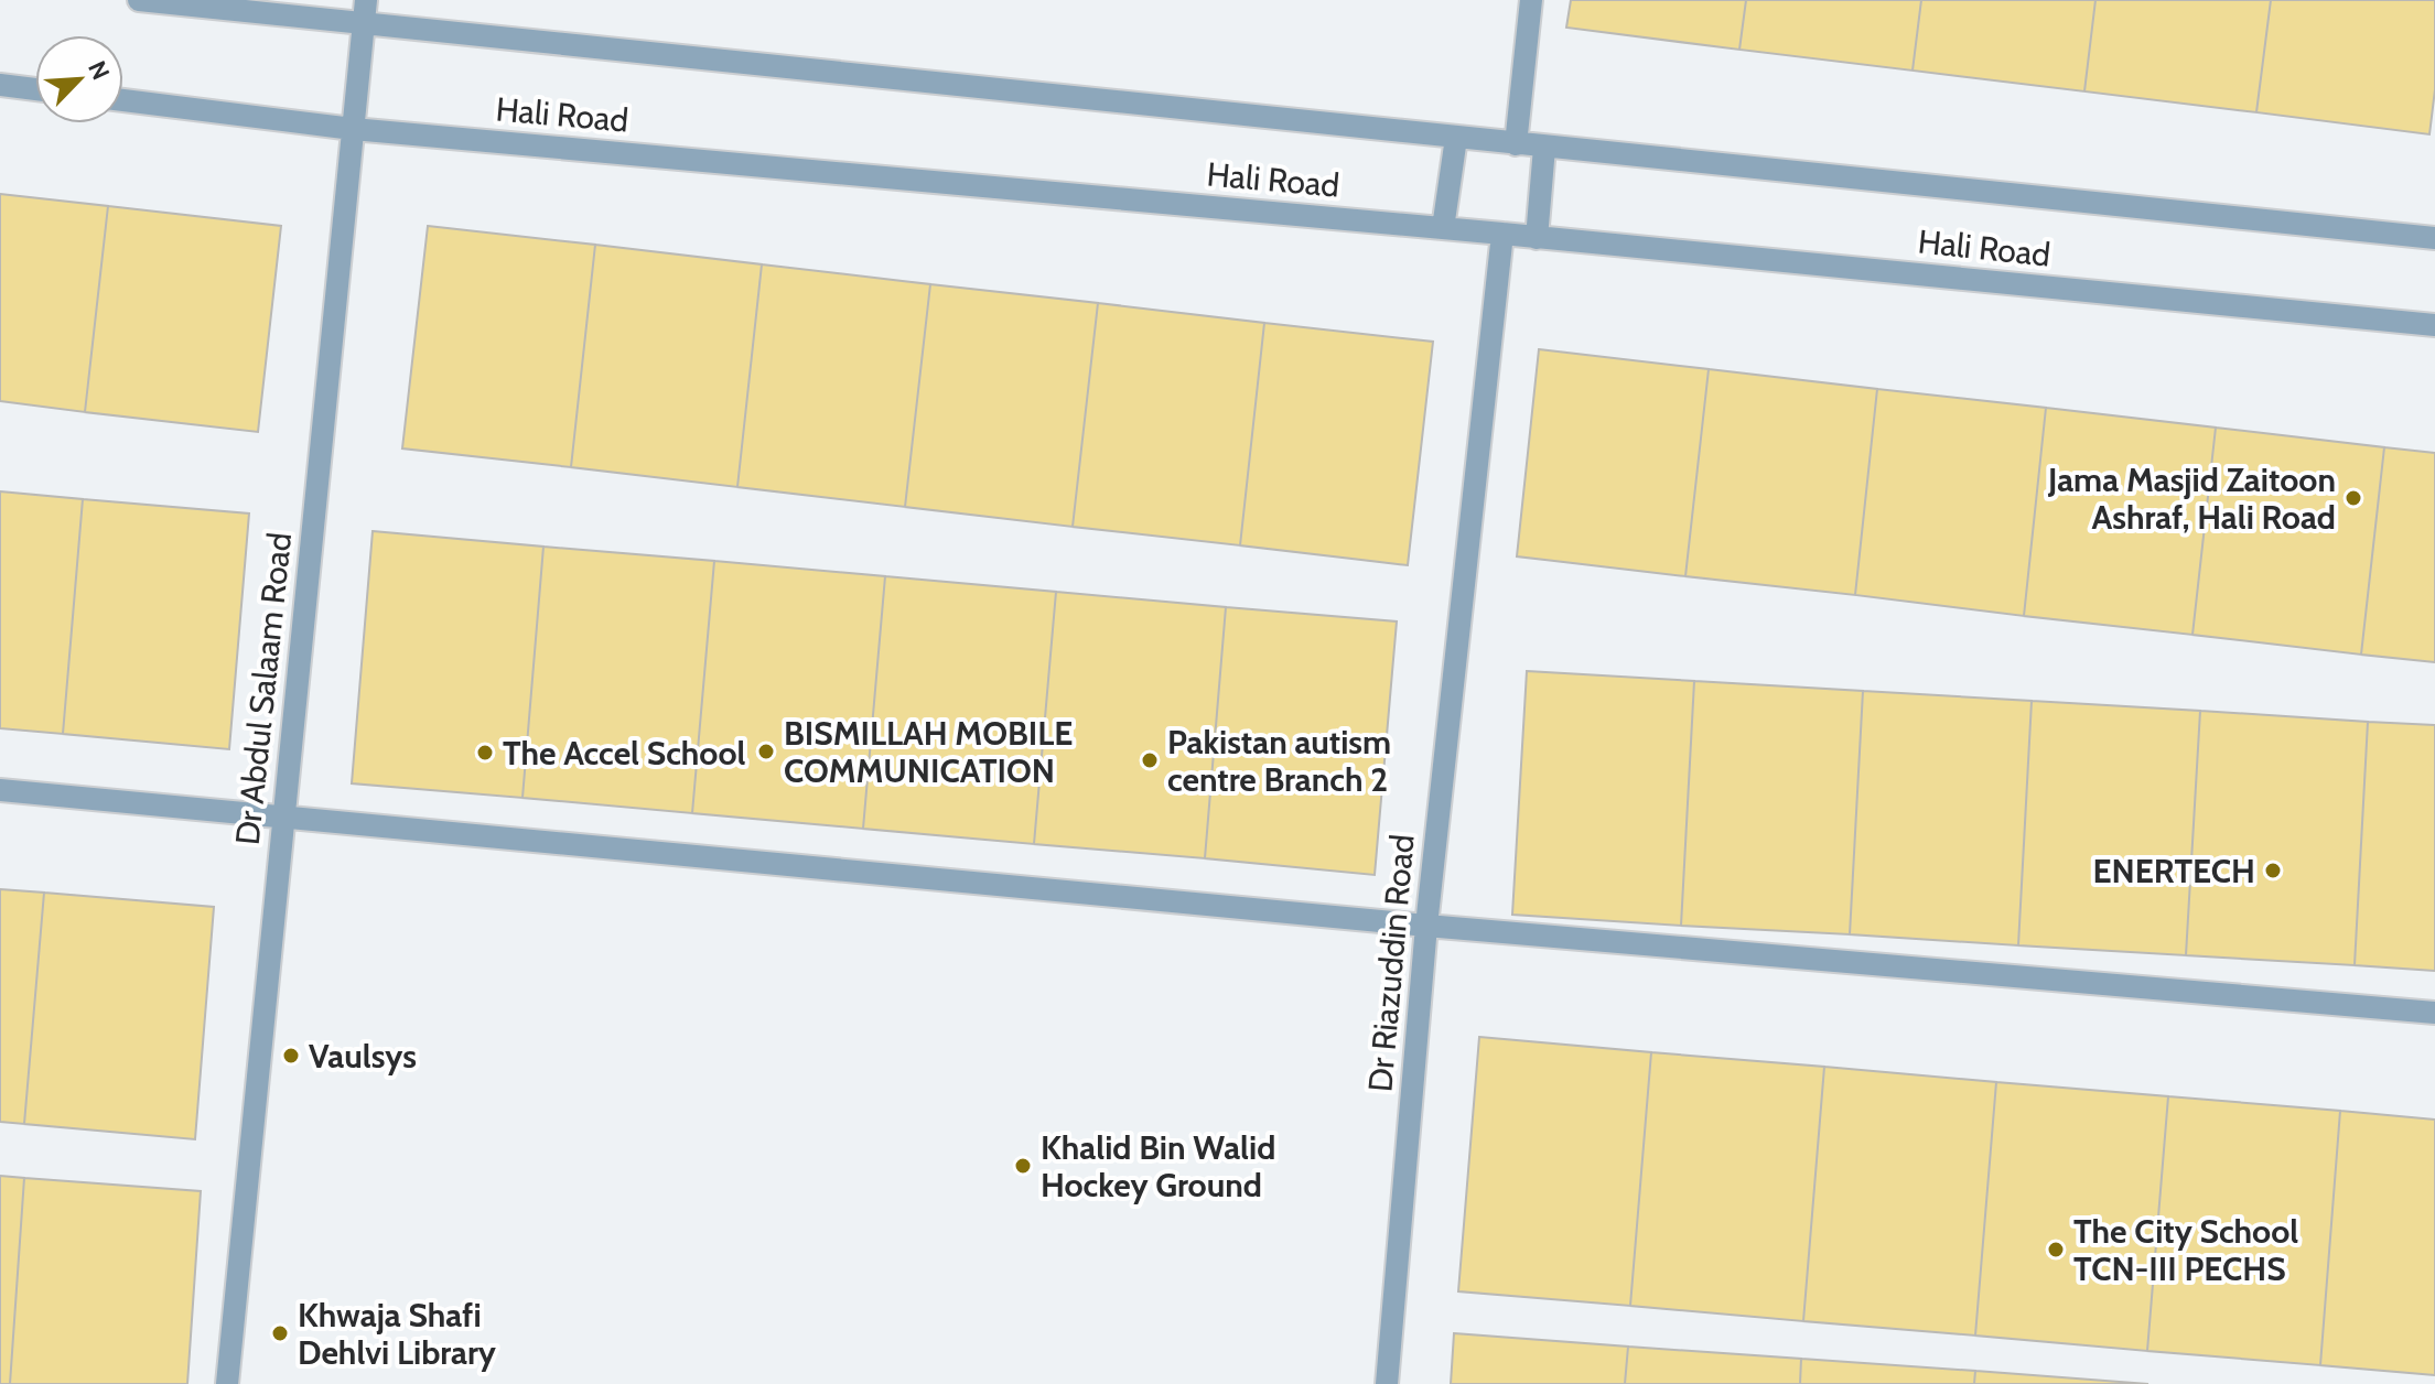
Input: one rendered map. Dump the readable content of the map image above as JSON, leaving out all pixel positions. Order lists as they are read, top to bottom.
{
  "streets": {
    "street": ["Hali Road", "Dr Abdul Salaam Road", "Dr Riazuddin Road"]
  },
  "crossings": [
    ["Hali Road", "Dr Abdul Salaam Road"],
    ["Hali Road", "Dr Riazuddin Road"]
  ],
  "places": [
    "Jama Masjid Zaitoon Ashraf, Hali Road",
    "BISMILLAH MOBILE COMMUNICATION",
    "The Accel School",
    "Pakistan autism centre Branch 2",
    "ENERTECH",
    "Vaulsys",
    "Khalid Bin Walid Hockey Ground",
    "The City School TCN-III PECHS",
    "Khwaja Shafi Dehlvi Library"
  ],
  "north": "top right"
}
